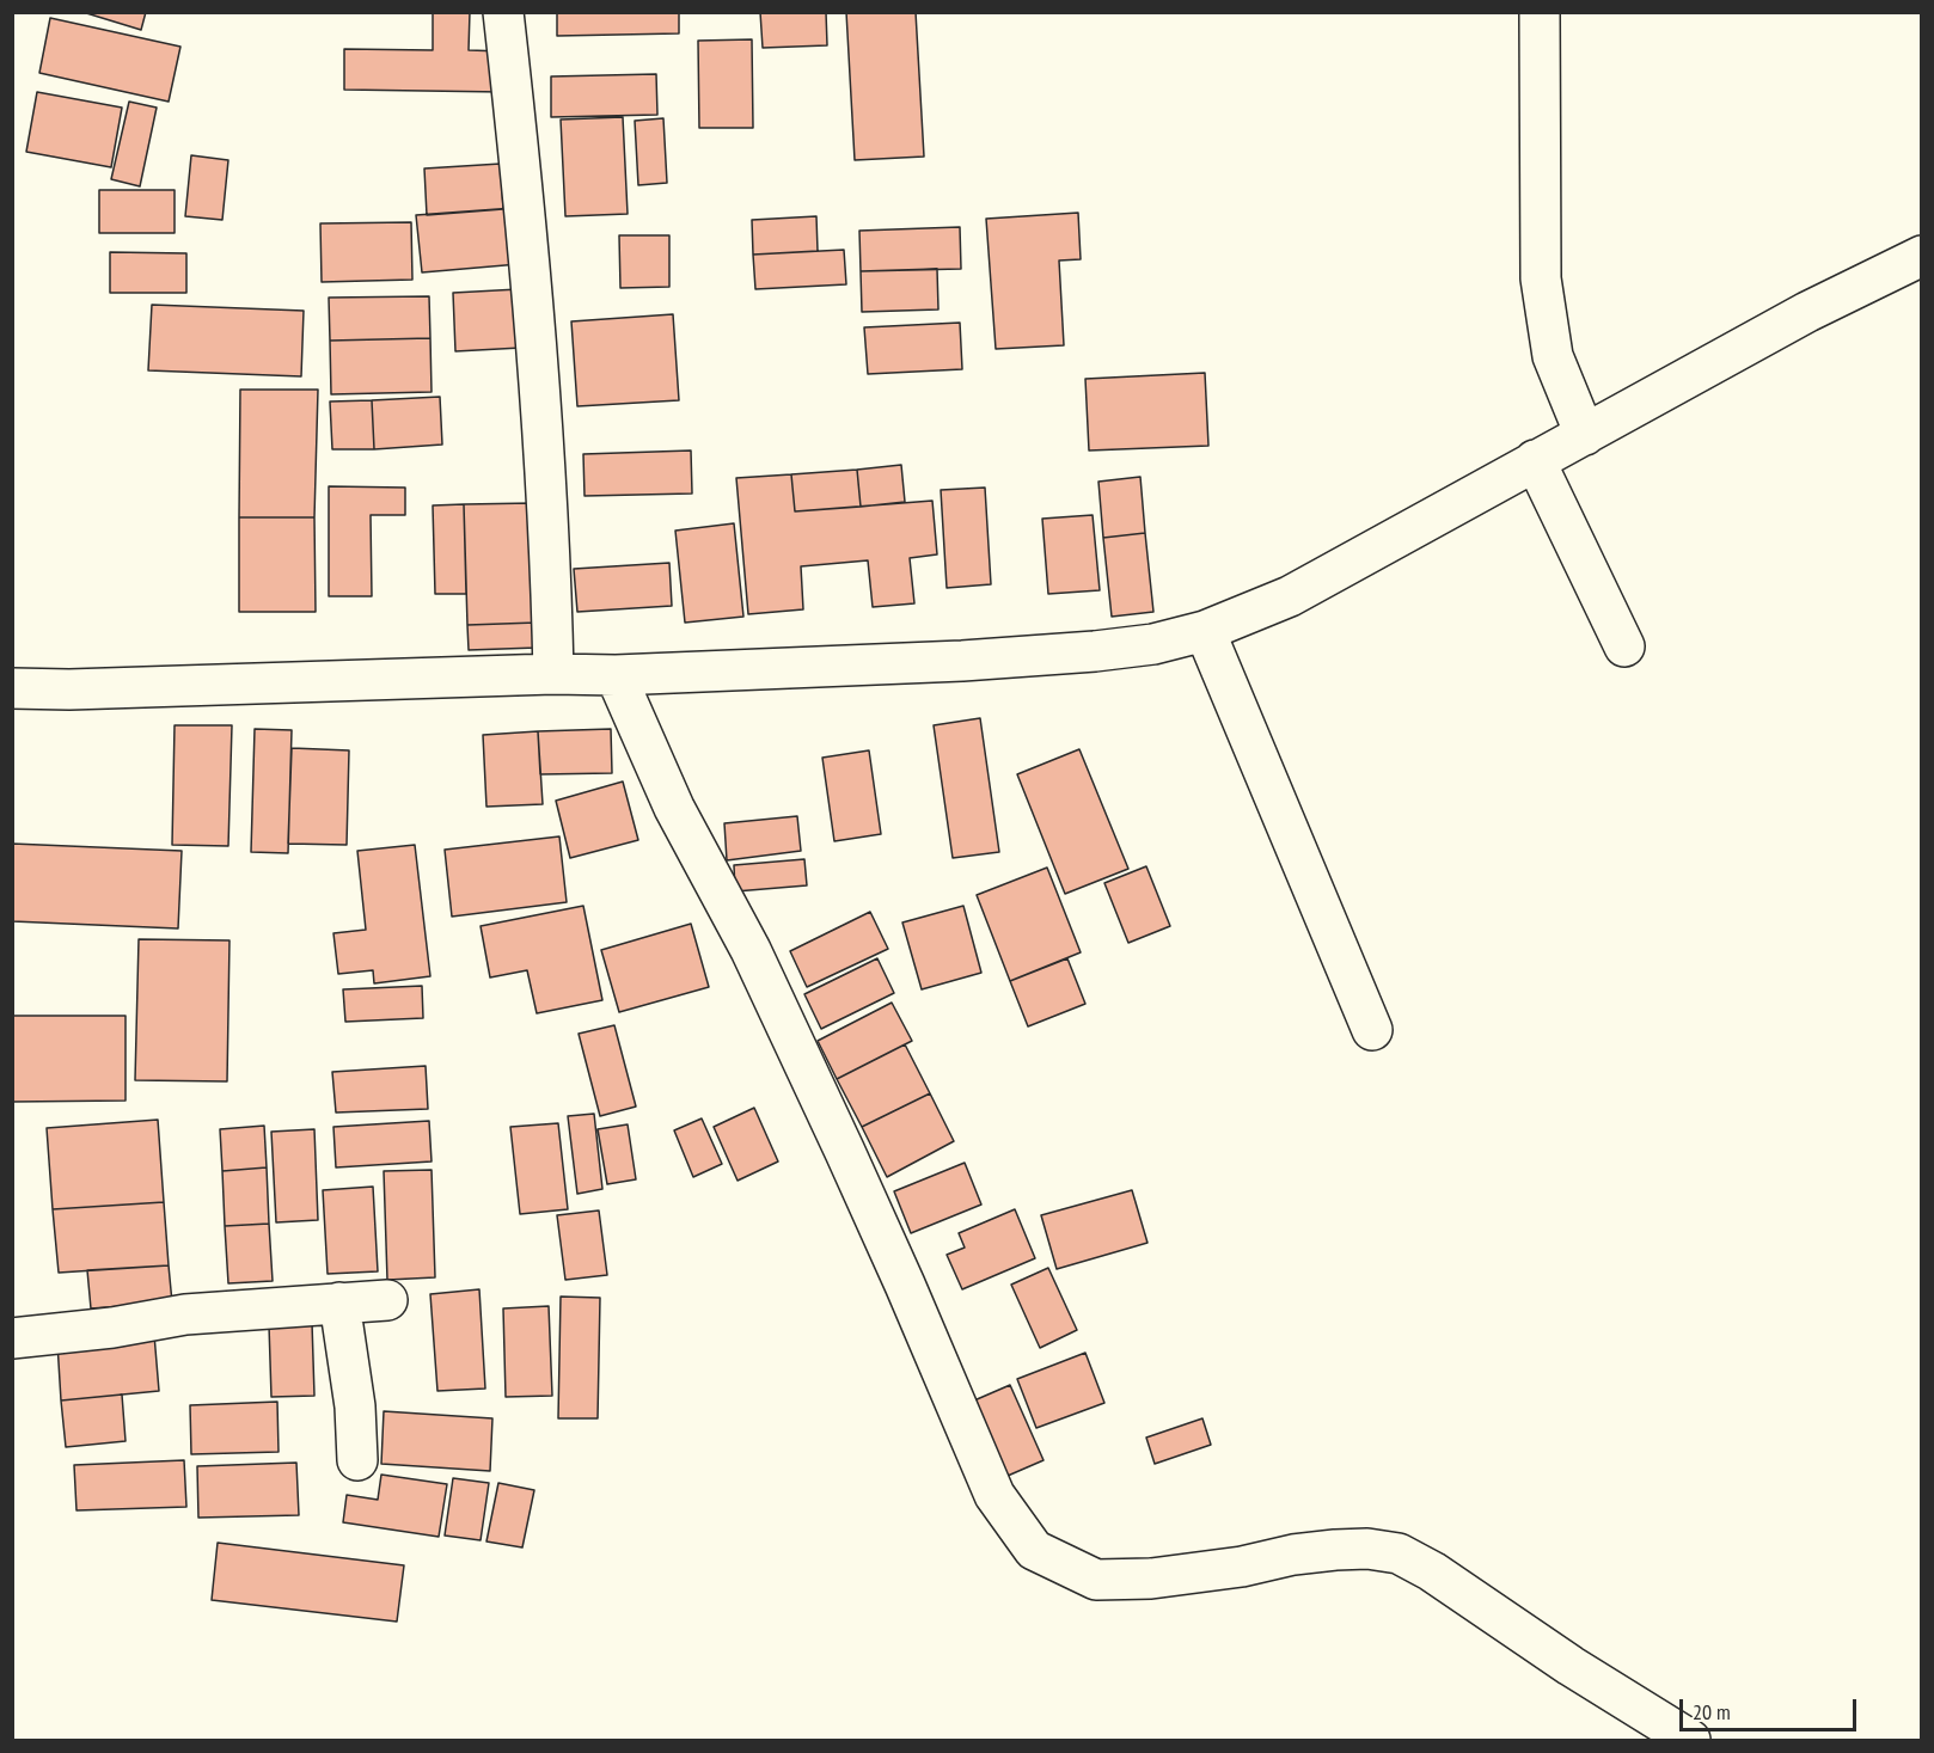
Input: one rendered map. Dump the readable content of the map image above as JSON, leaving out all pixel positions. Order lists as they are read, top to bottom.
{
  "scale_bar": "20 m"
}
